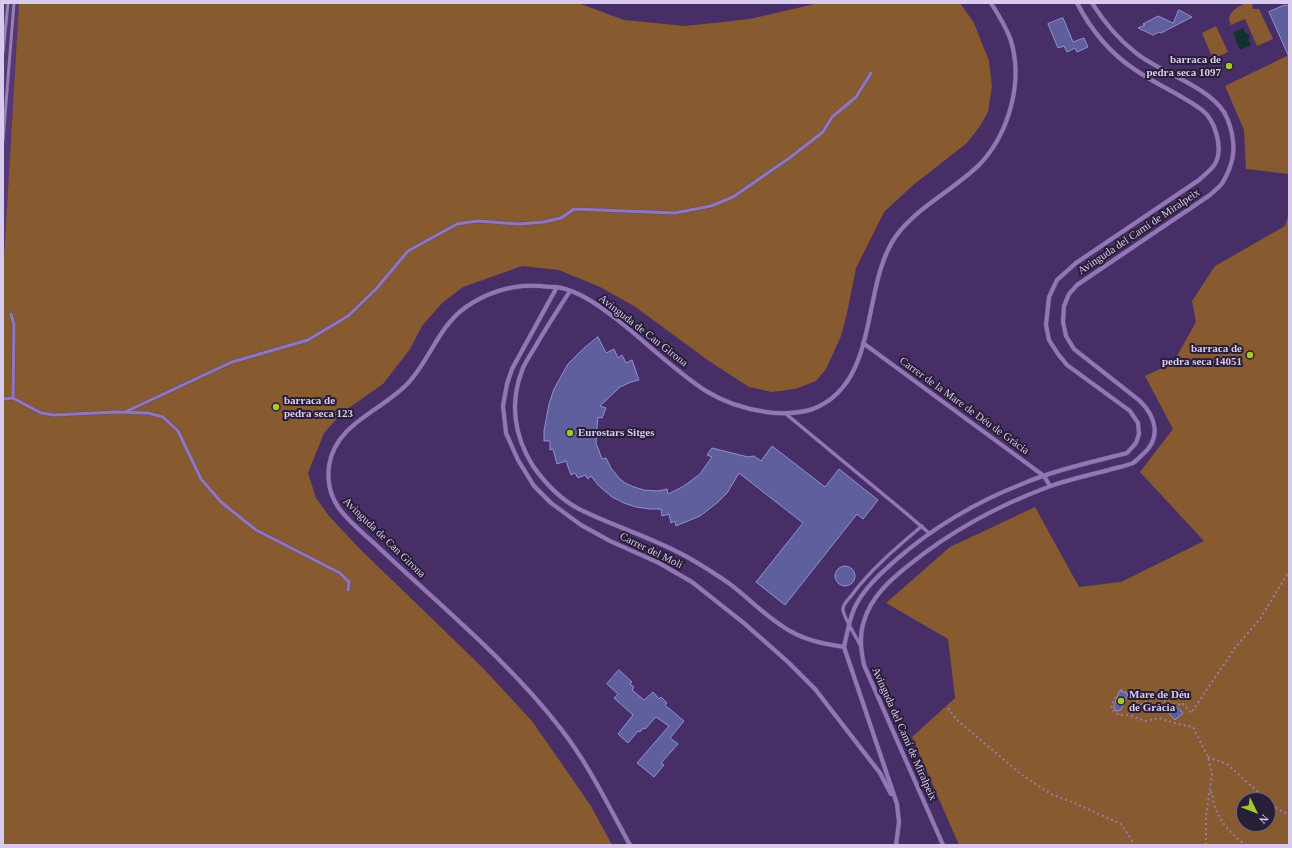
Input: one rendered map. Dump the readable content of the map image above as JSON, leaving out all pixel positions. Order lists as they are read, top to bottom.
{
  "streets": {
    "street": [
      "Avinguda del Camí de Miralpeix",
      "Avinguda de Can Girona",
      "Carrer de la Mare de Déu de Gràcia",
      "Carrer del Molí"
    ]
  },
  "crossings": [
    ["Avinguda del Camí de Miralpeix", "Carrer de la Mare de Déu de Gràcia"],
    ["Avinguda del Camí de Miralpeix", "Carrer del Molí"],
    ["Avinguda de Can Girona", "Carrer de la Mare de Déu de Gràcia"],
    ["Avinguda de Can Girona", "Carrer del Molí"]
  ],
  "places": [
    "barraca de pedra seca 1097",
    "barraca de pedra seca 14051",
    "barraca de pedra seca 123",
    "Eurostars Sitges",
    "Mare de Déu de Gràcia"
  ],
  "north": "bottom right"
}
